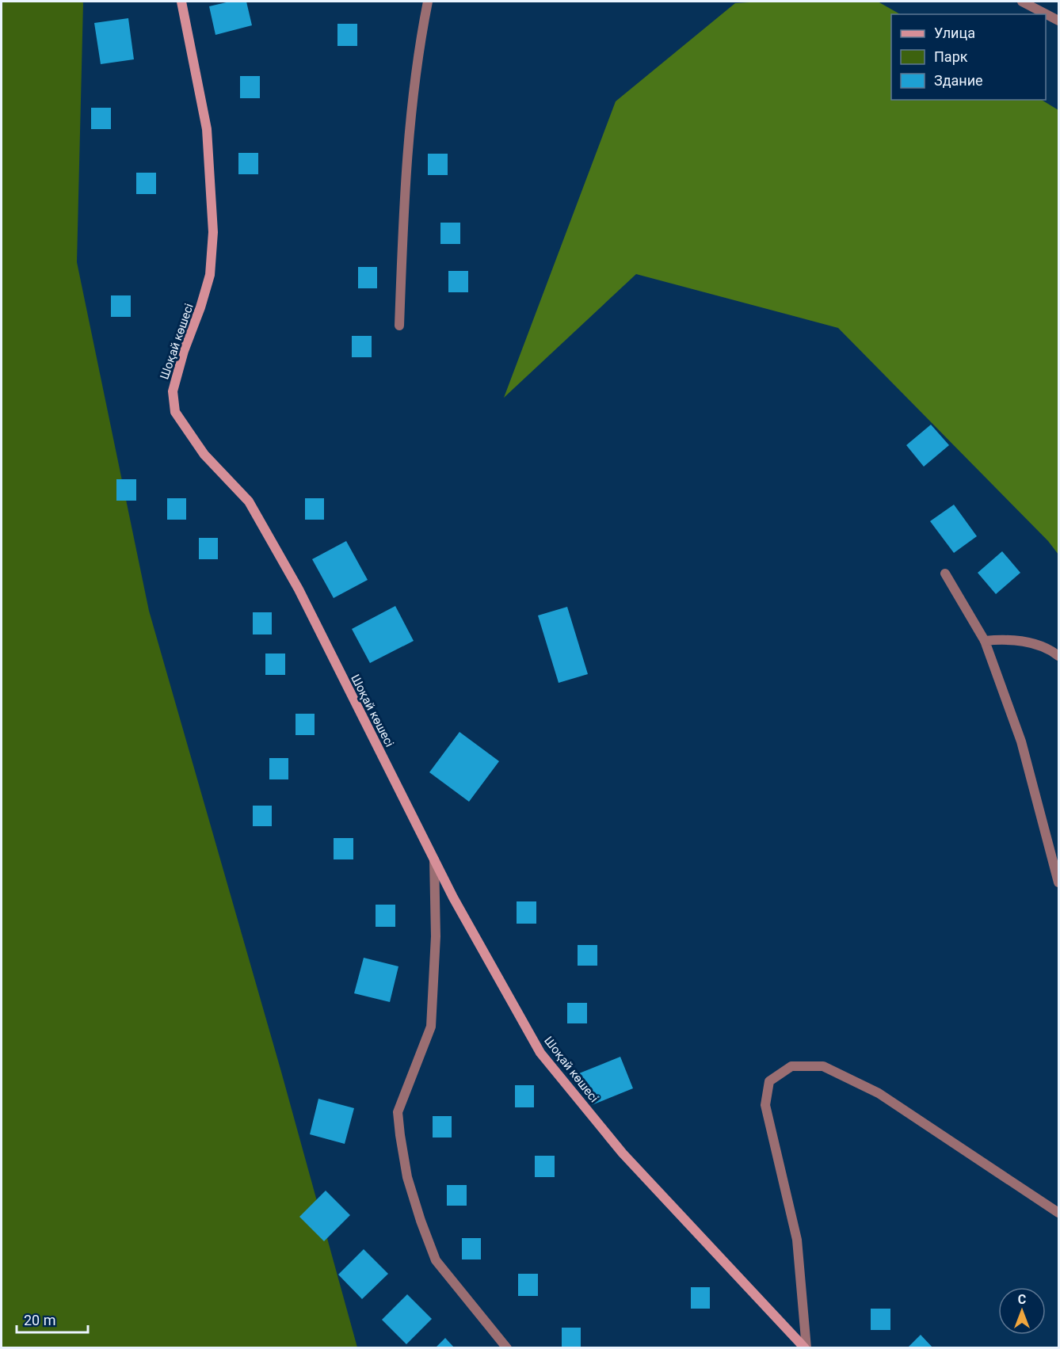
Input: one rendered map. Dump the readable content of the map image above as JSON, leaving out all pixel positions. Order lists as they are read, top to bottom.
{
  "streets": {
    "street": ["Шоқай көшесі"]
  },
  "legend": ["Улица", "Парк", "Здание"],
  "scale_bar": "20 m",
  "north": "top"
}
